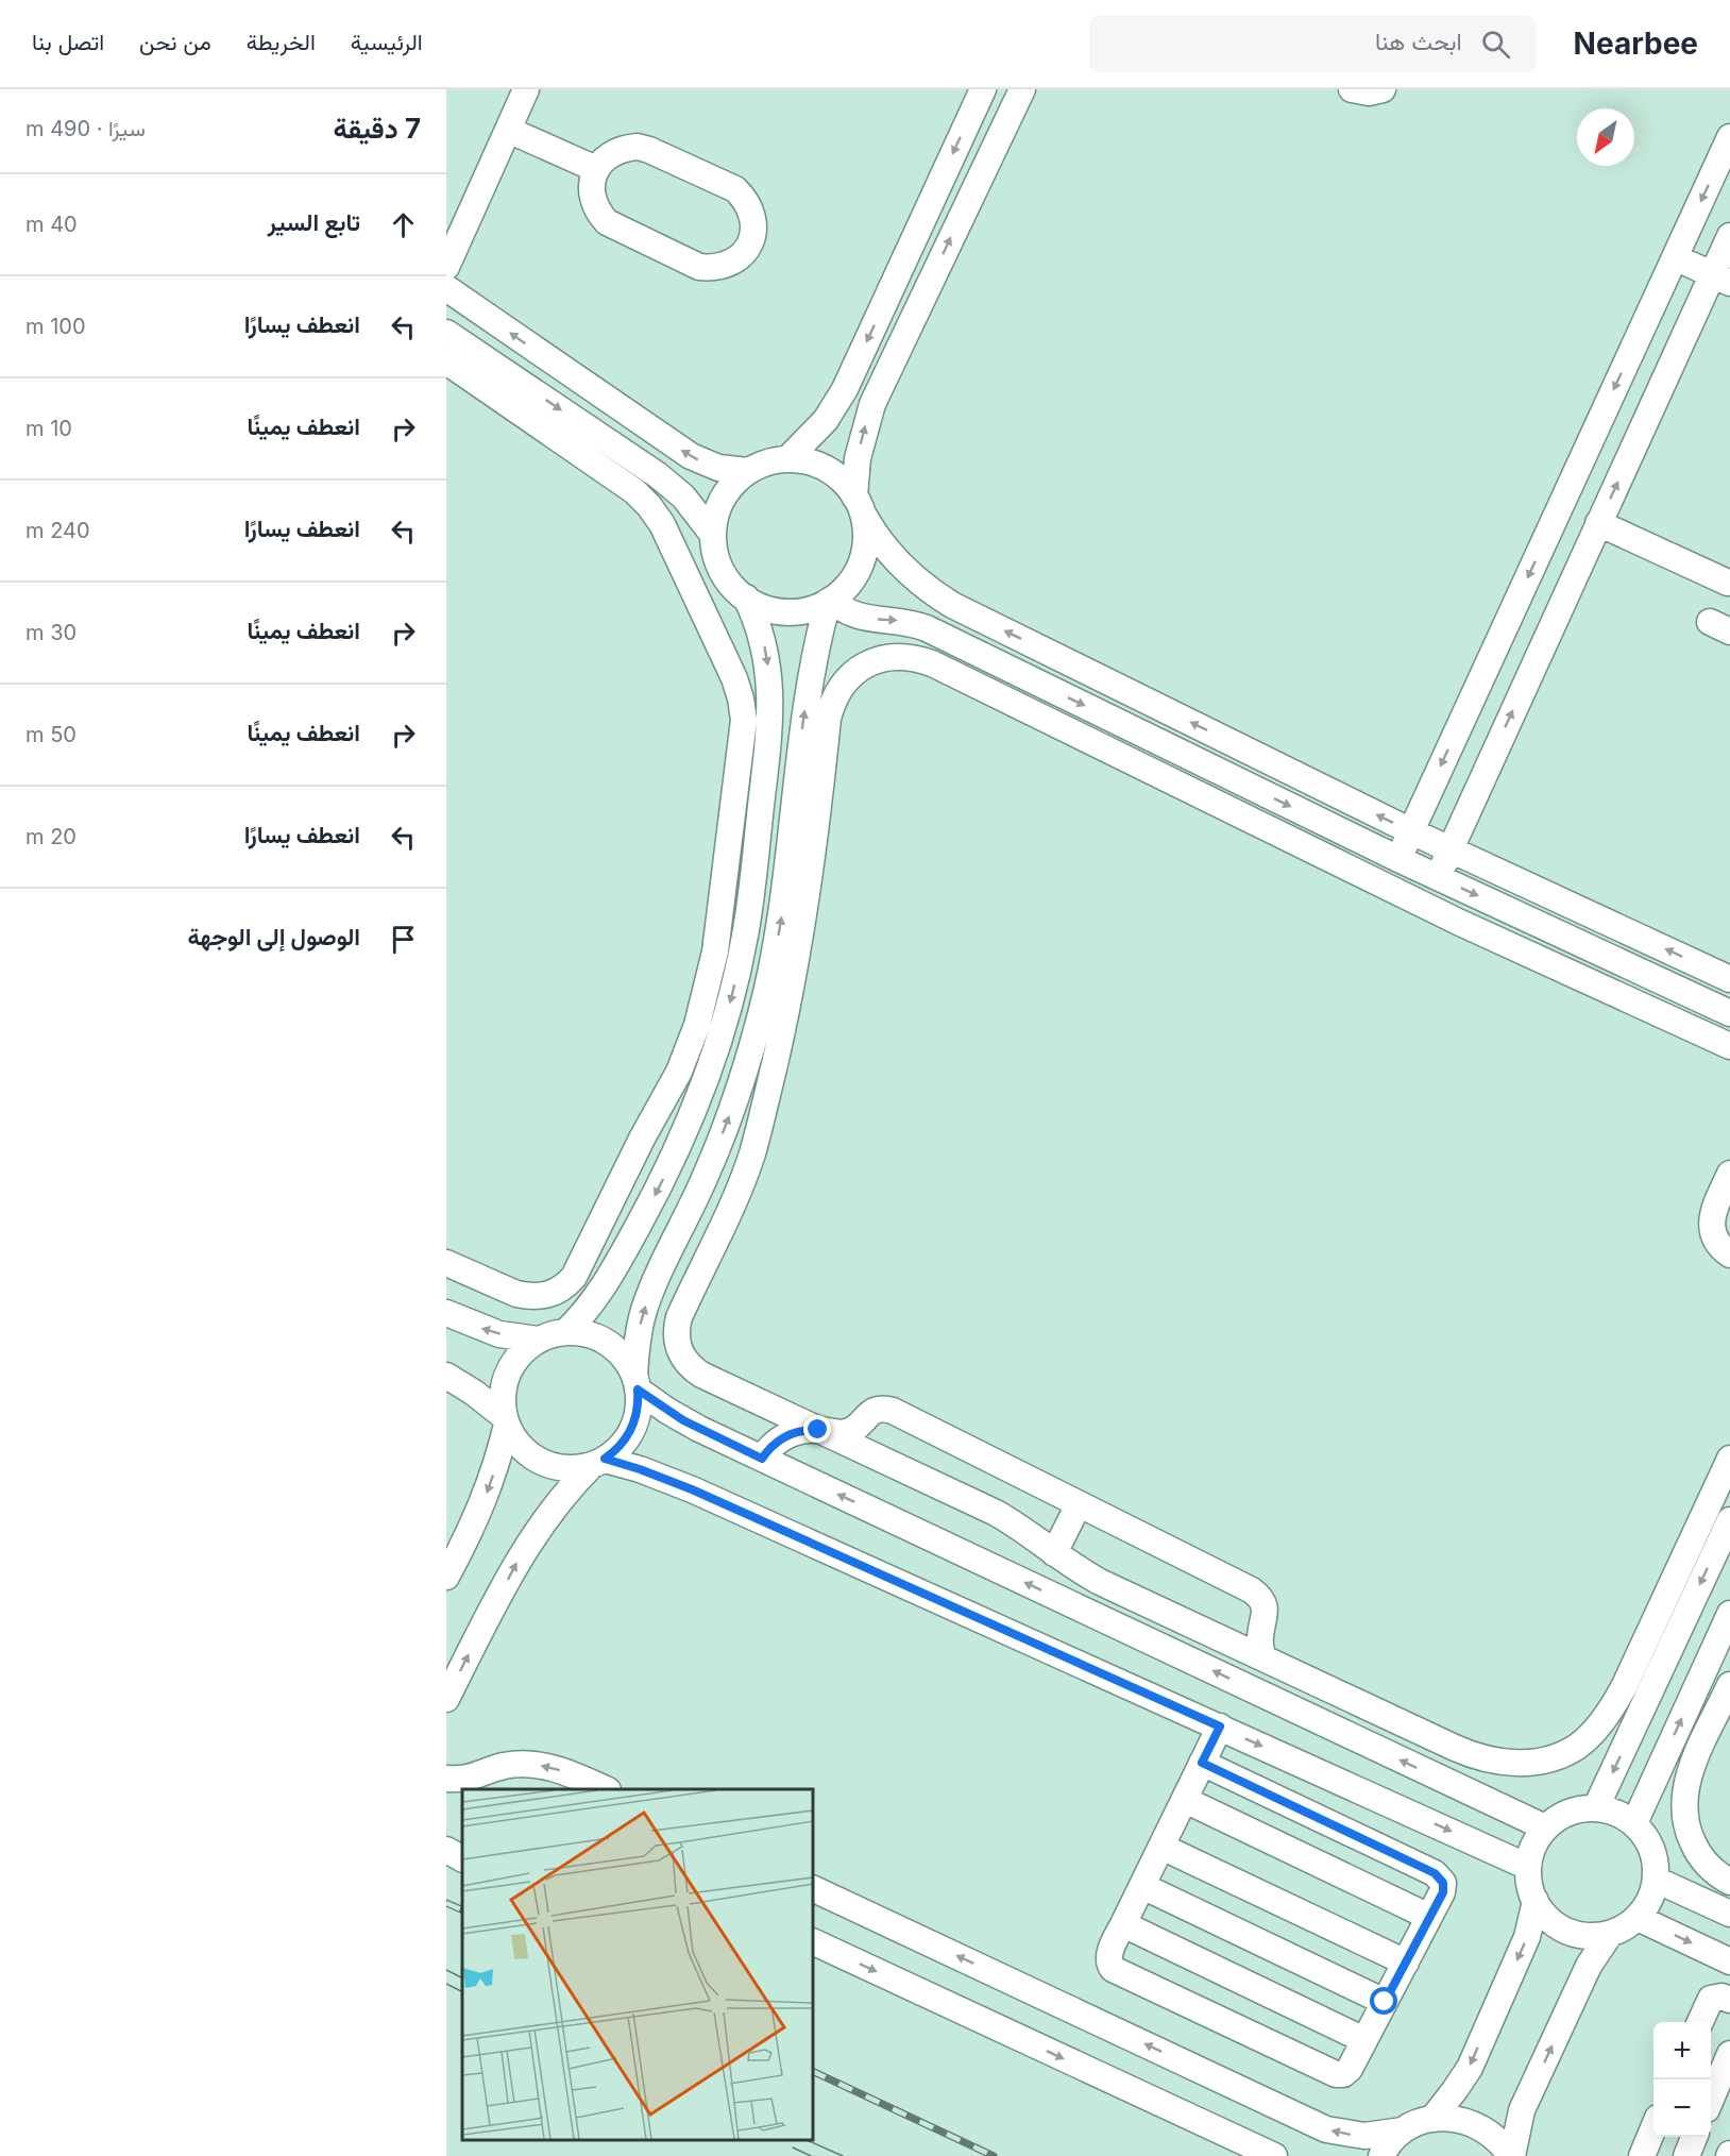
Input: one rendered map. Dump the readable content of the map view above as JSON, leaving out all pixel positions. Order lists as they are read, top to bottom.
{
  "north": "bottom left",
  "page": {
    "header": "Nearbee",
    "search": "ابحث هنا",
    "nav": [
      "الرئيسية",
      "الخريطة",
      "من نحن",
      "اتصل بنا"
    ],
    "heading": ["7 دقيقة", "سيرًا · 490 m"],
    "list": [
      ["تابع السير", "40 m"],
      ["انعطف يسارًا", "100 m"],
      ["انعطف يمينًا", "10 m"],
      ["انعطف يسارًا", "240 m"],
      ["انعطف يمينًا", "30 m"],
      ["انعطف يمينًا", "50 m"],
      ["انعطف يسارًا", "20 m"],
      "الوصول إلى الوجهة"
    ],
    "map_buttons": ["+", "−"]
  }
}
